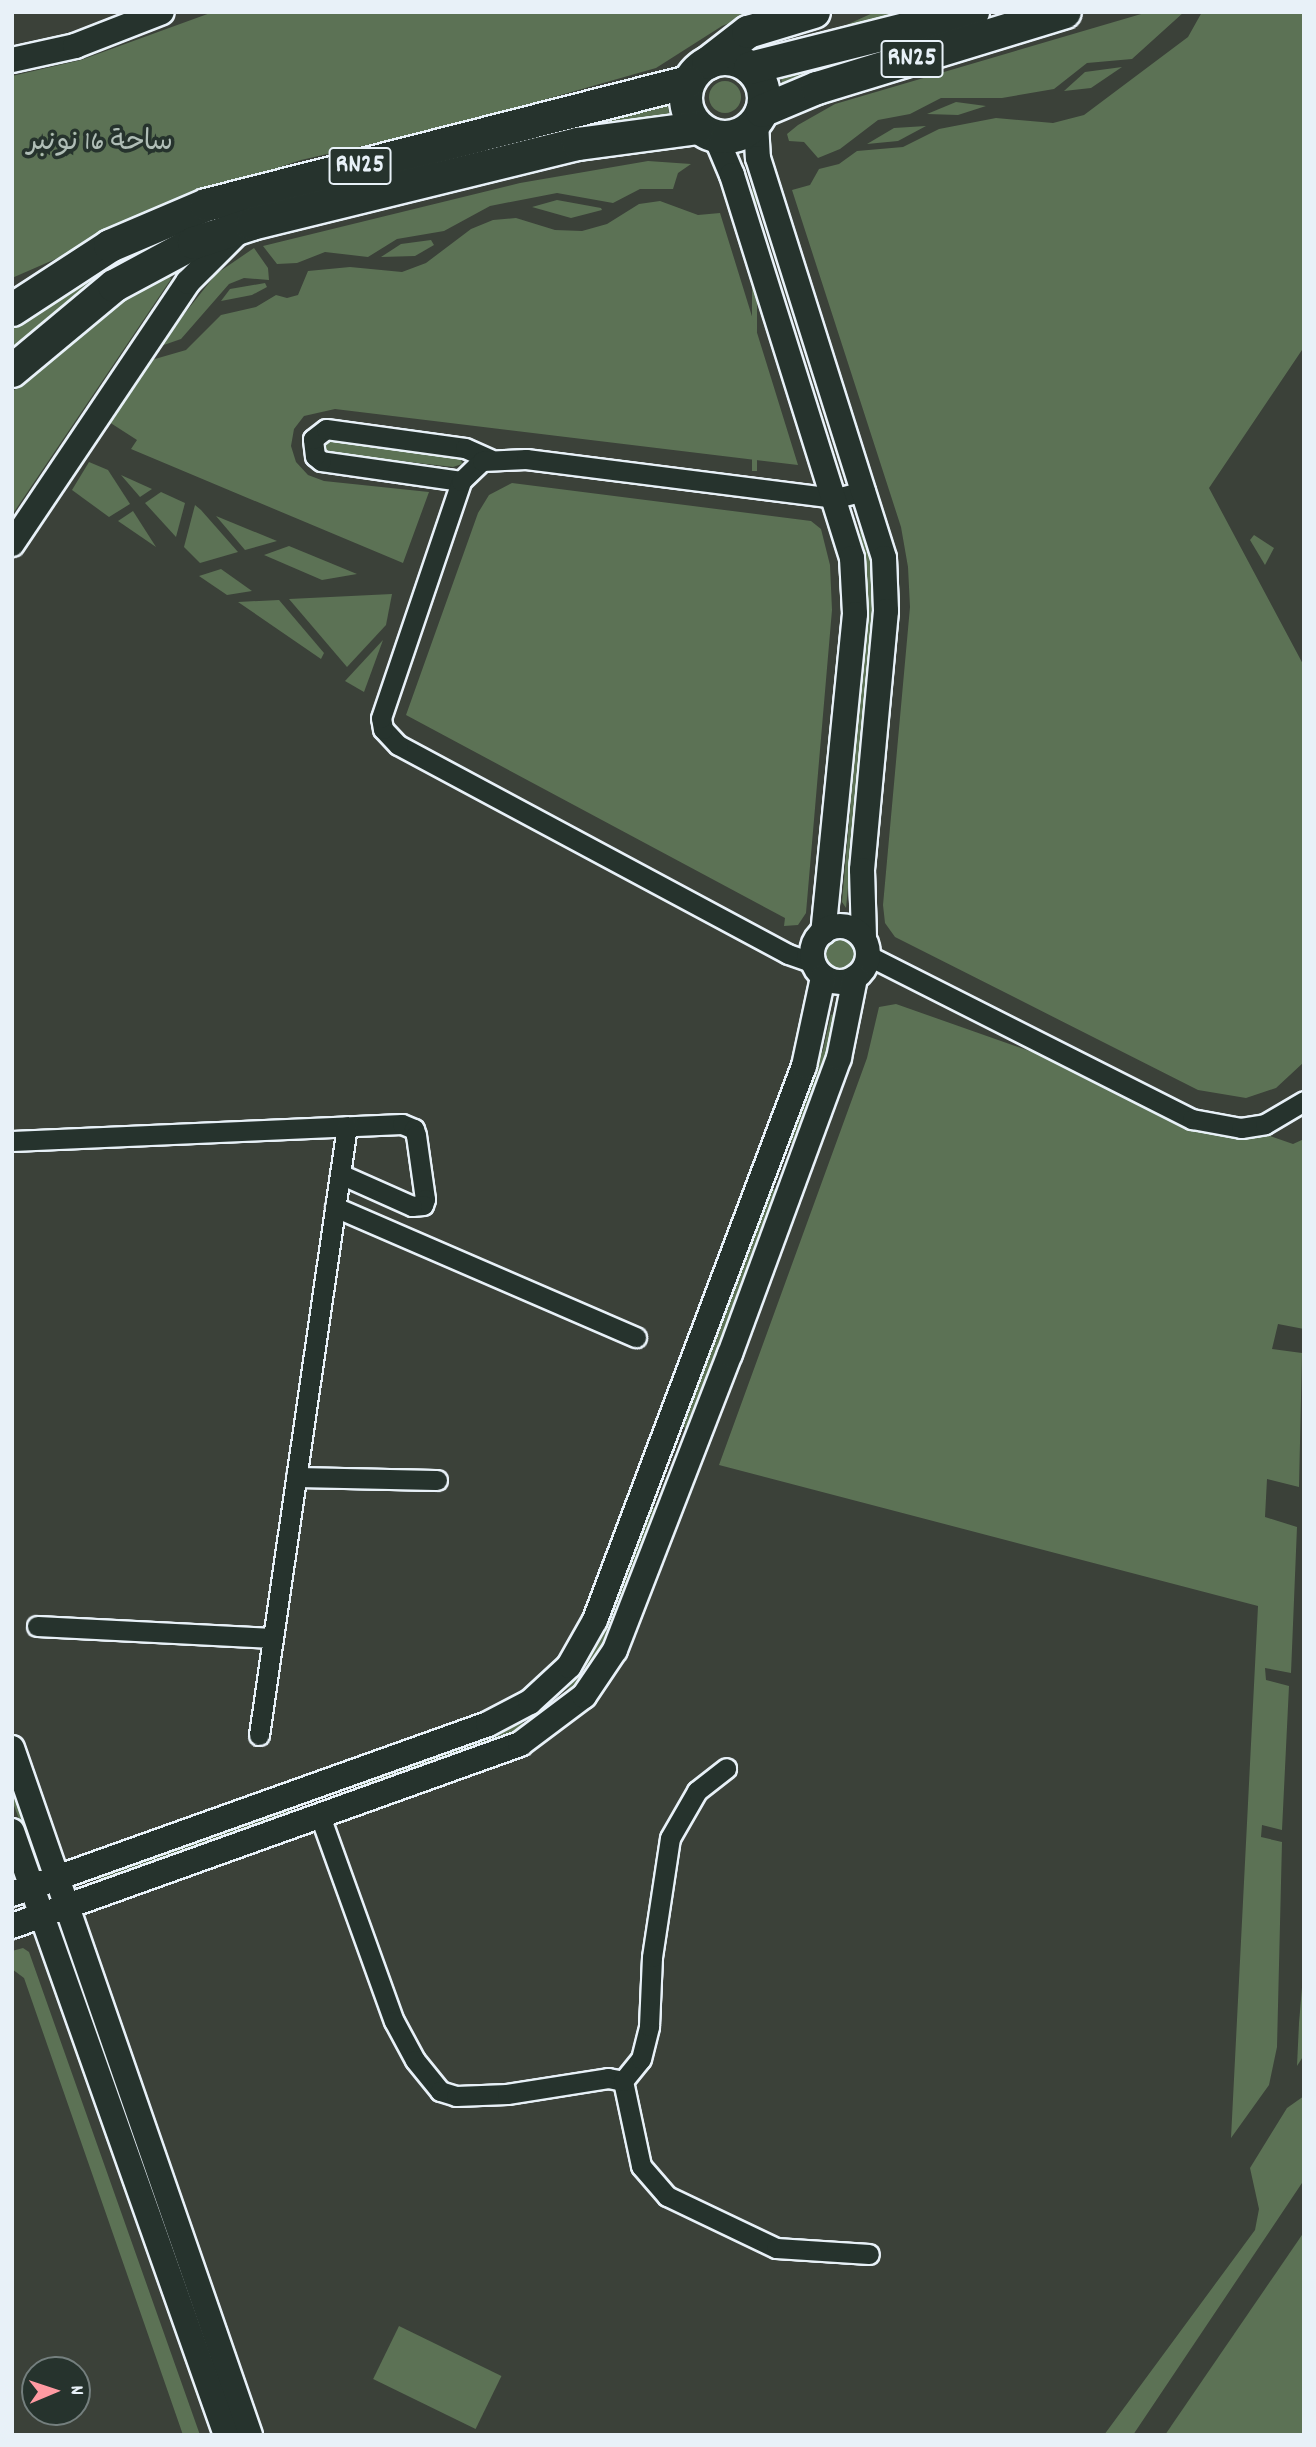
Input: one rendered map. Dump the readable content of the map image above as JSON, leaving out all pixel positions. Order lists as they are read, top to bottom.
{
  "streets": {
    "highway": ["RN25"]
  },
  "parks": ["ساحة 16 نونبر"],
  "north": "right"
}
